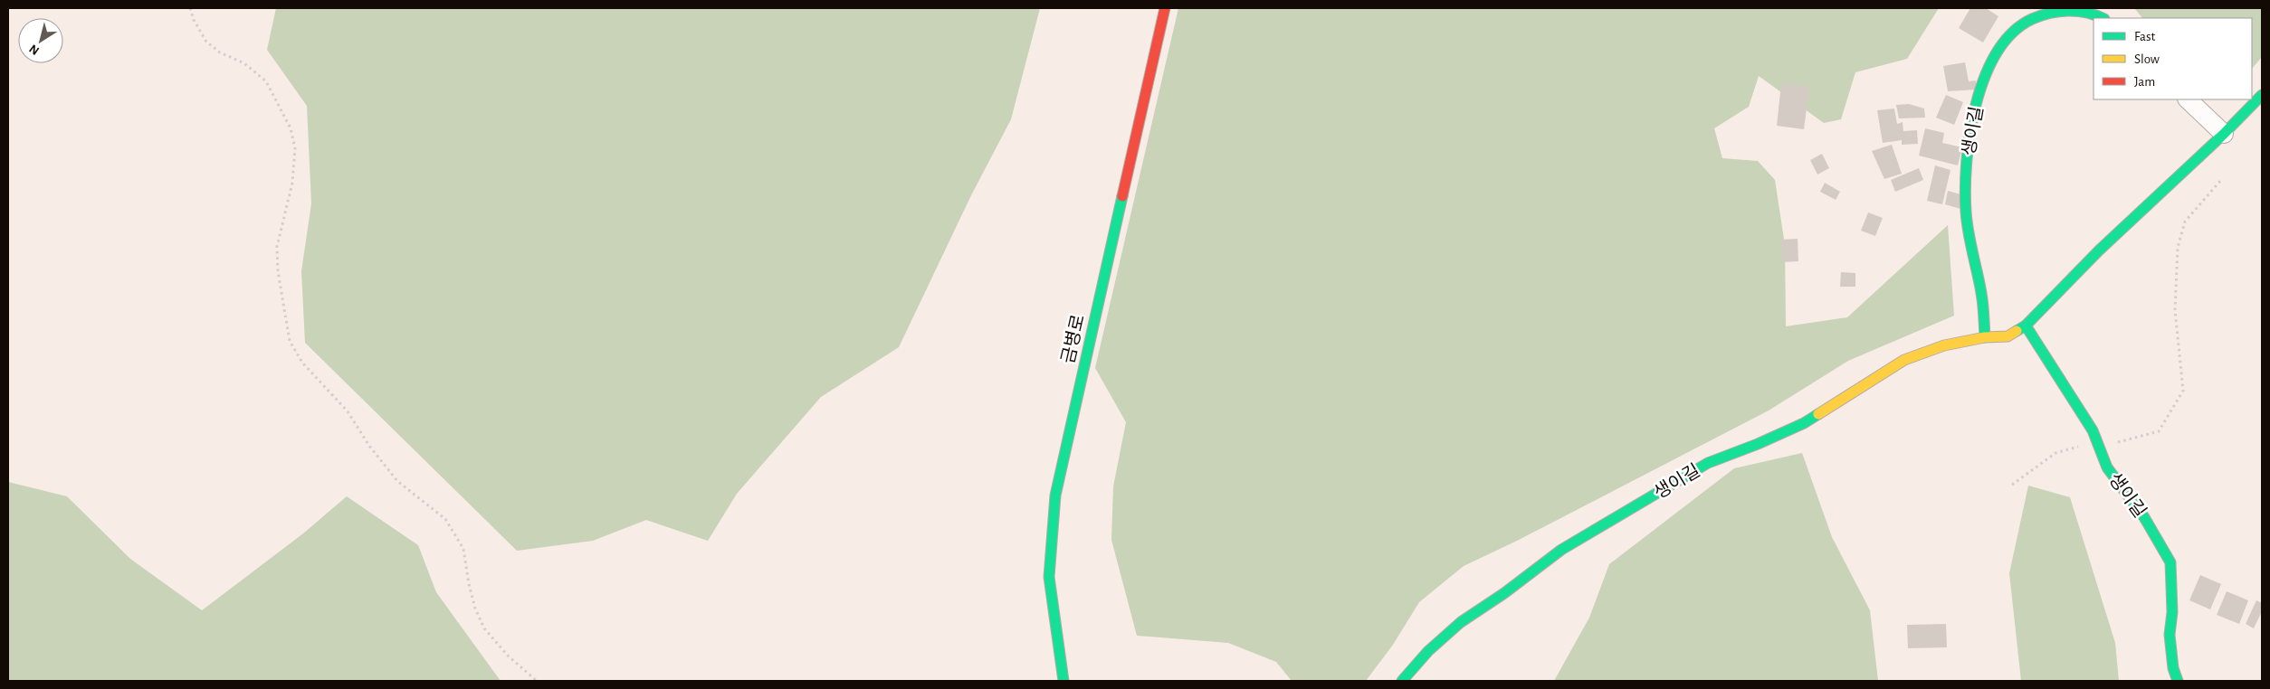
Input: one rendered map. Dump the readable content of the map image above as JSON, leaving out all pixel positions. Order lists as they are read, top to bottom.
{
  "streets": {
    "street": ["생이길", "금병로"]
  },
  "legend": ["Fast", "Slow", "Jam"],
  "north": "bottom left"
}
